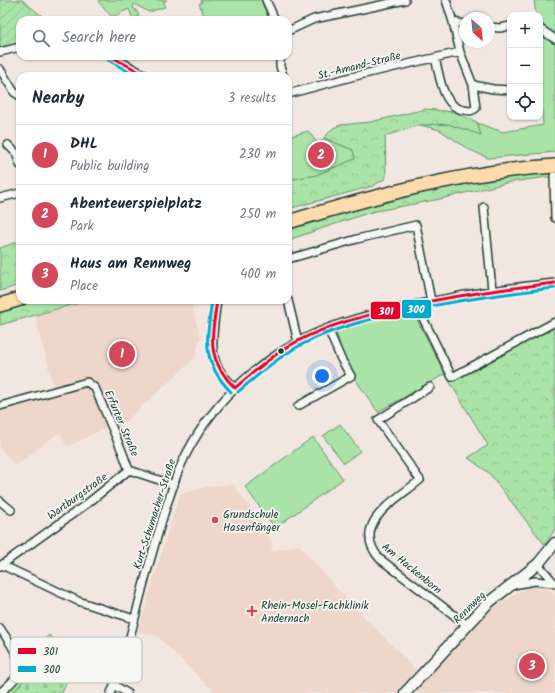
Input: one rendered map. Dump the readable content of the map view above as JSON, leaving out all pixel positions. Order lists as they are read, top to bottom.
{
  "streets": {
    "street": [
      "St.-Amand-Straße",
      "Erfurter Straße",
      "Wartburgstraße",
      "Kurt-Schumacher-Straße",
      "Am Hackenborn",
      "Rennweg"
    ]
  },
  "crossings": [
    ["Erfurter Straße", "Wartburgstraße"],
    ["Am Hackenborn", "Rennweg"]
  ],
  "places": {
    "other": ["Grundschule Hasenfänger"],
    "health": ["Rhein-Mosel-Fachklinik Andernach"]
  },
  "lines": ["transit line 301", "transit line 300"],
  "legend": ["301", "300"],
  "north": "bottom right",
  "page": {
    "map_buttons": ["+", "−"],
    "search": "Search here",
    "heading": ["Nearby", "3 results"],
    "list": [
      {
        "mark": "1",
        "name": "DHL",
        "note": "Public building",
        "value": "230 m"
      },
      {
        "mark": "2",
        "name": "Abenteuerspielplatz",
        "note": "Park",
        "value": "250 m"
      },
      {
        "mark": "3",
        "name": "Haus am Rennweg",
        "note": "Place",
        "value": "400 m"
      }
    ],
    "pins": ["2", "1", "3"]
  }
}
